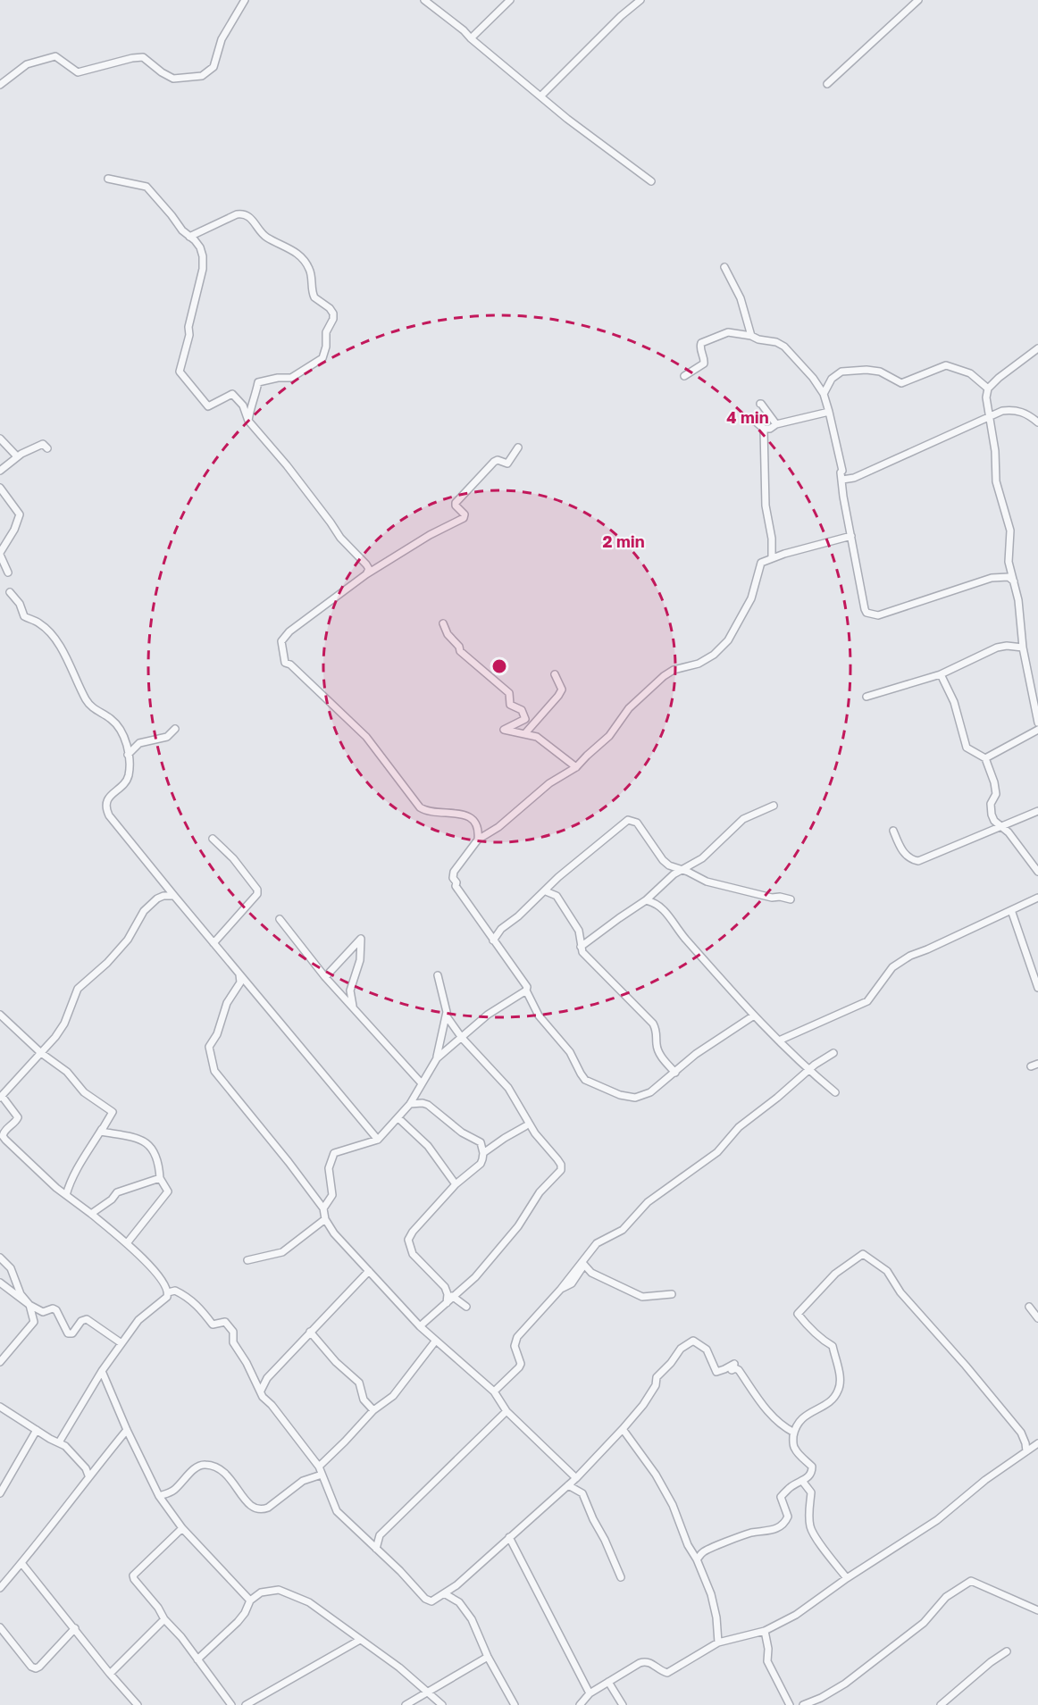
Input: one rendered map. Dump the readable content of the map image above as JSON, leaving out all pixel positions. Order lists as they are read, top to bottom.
{
  "rings": ["4 min", "2 min"]
}
